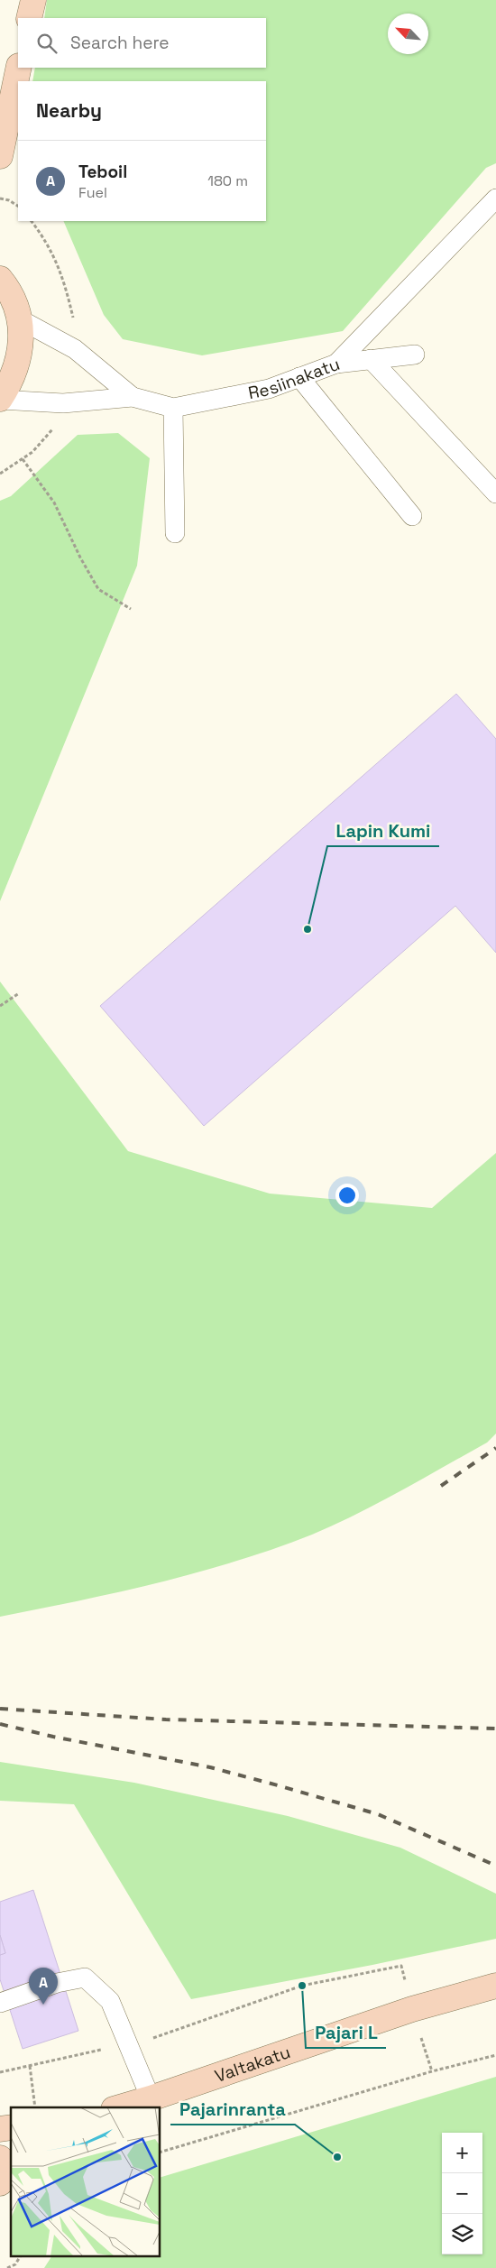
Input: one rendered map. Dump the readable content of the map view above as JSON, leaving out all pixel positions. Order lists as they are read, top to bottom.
{
  "streets": {
    "main road": ["Valtakatu"],
    "lane": ["Resiinakatu"]
  },
  "places": ["Lapin Kumi", "Pajari L", "Pajarinranta"],
  "north": "top left",
  "page": {
    "search": "Search here",
    "heading": "Nearby",
    "list": [
      {
        "mark": "A",
        "name": "Teboil",
        "note": "Fuel",
        "value": "180 m"
      }
    ],
    "pins": "A",
    "map_buttons": ["+", "−"]
  }
}
